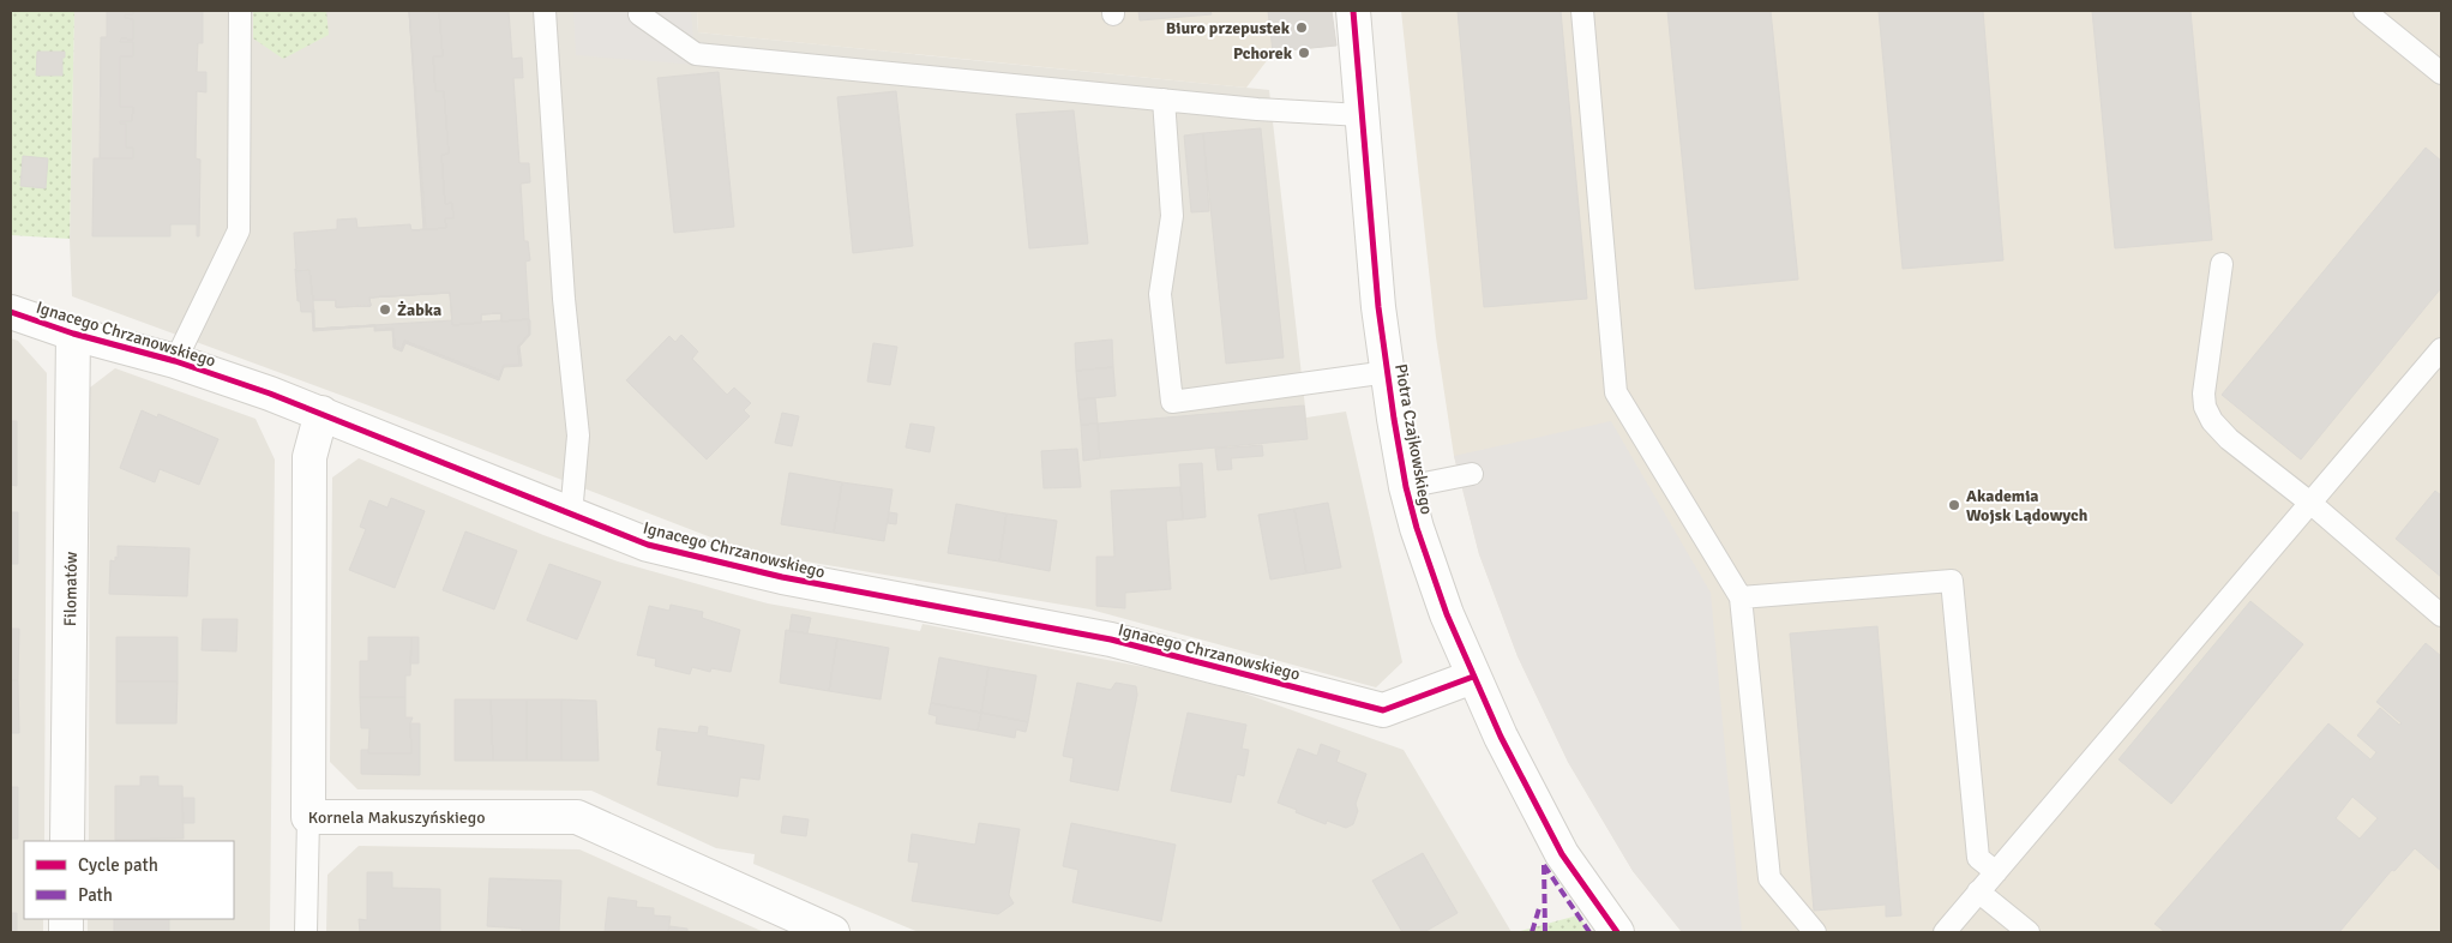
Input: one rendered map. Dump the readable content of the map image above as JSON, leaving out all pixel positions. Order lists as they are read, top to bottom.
{
  "streets": {
    "street": [
      "Ignacego Chrzanowskiego",
      "Piotra Czajkowskiego",
      "Filomatów",
      "Kornela Makuszyńskiego"
    ]
  },
  "crossings": [
    ["Ignacego Chrzanowskiego", "Piotra Czajkowskiego"],
    ["Ignacego Chrzanowskiego", "Filomatów"],
    ["Ignacego Chrzanowskiego", "Kornela Makuszyńskiego"]
  ],
  "places": [
    "Biuro przepustek",
    "Pchorek",
    "Żabka",
    "Akademia Wojsk Lądowych"
  ],
  "legend": ["Cycle path", "Path"]
}
